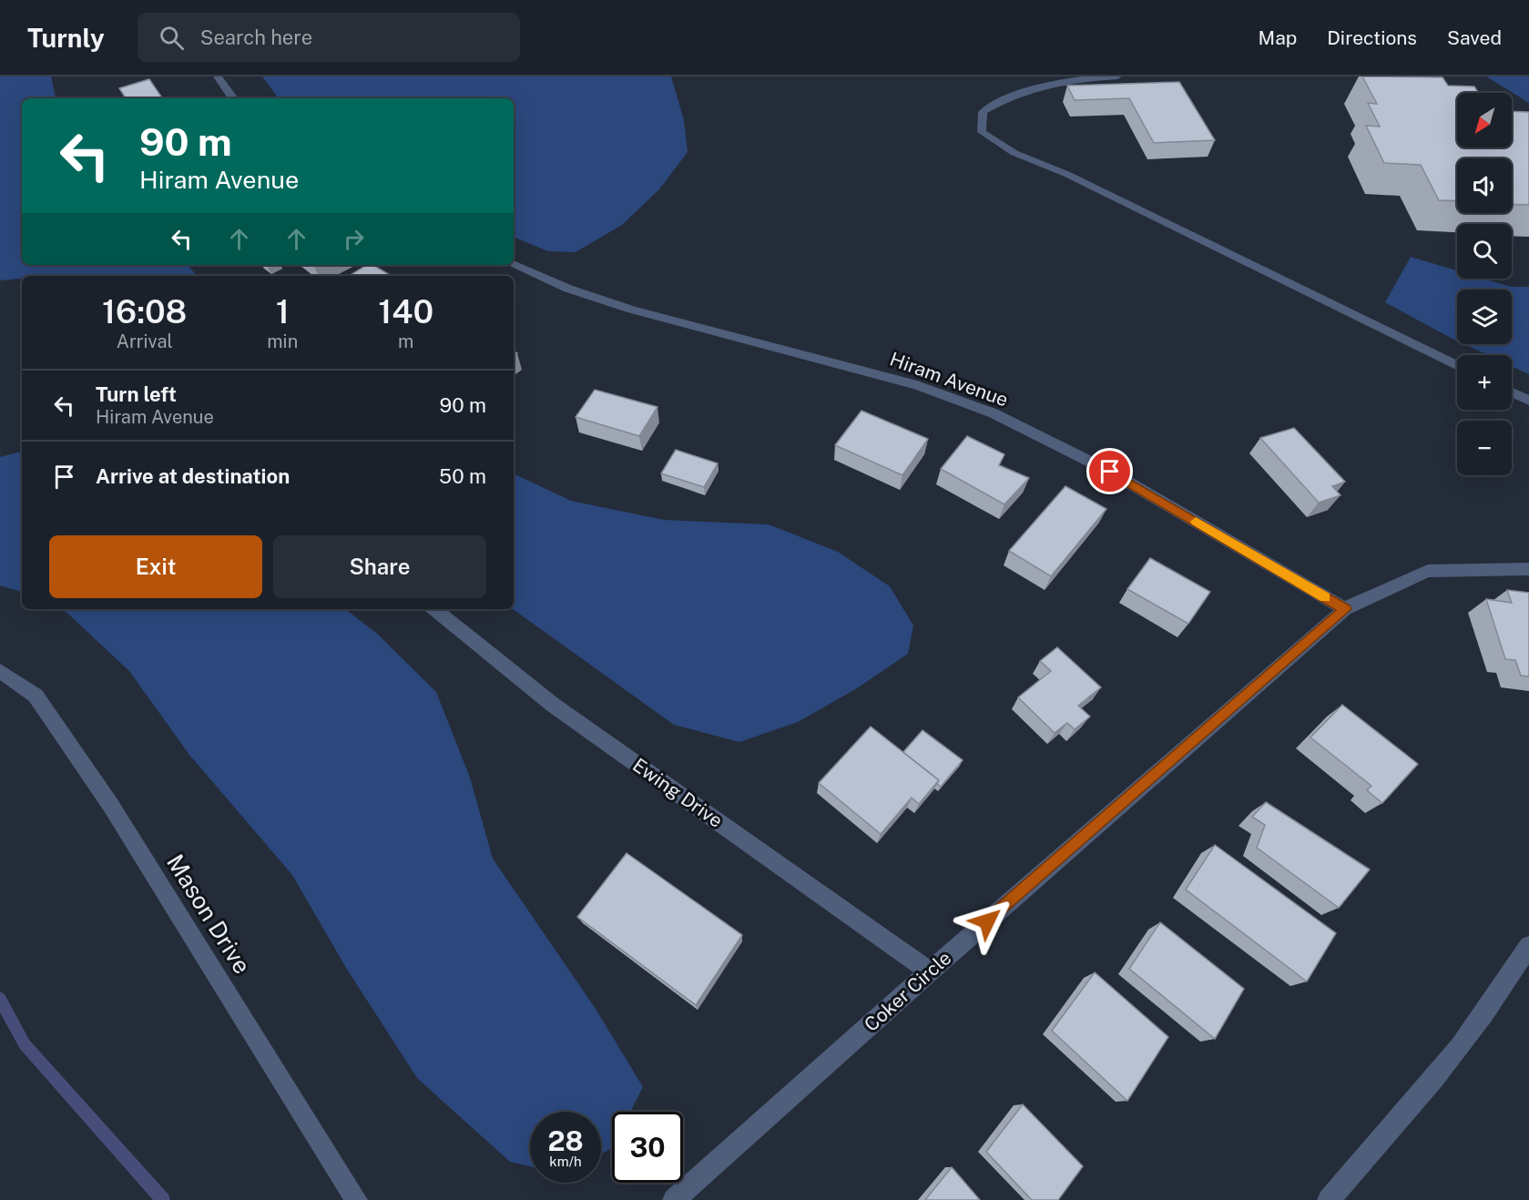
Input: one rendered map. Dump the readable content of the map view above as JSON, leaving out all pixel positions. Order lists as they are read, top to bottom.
{
  "streets": {
    "street": [
      "Hiram Avenue",
      "Ewing Drive",
      "Mason Drive",
      "Coker Circle"
    ]
  },
  "crossings": [
    ["Hiram Avenue", "Coker Circle"],
    ["Ewing Drive", "Coker Circle"]
  ],
  "north": "bottom left",
  "page": {
    "header": "Turnly",
    "search": "Search here",
    "nav": ["Map", "Directions", "Saved"],
    "map_buttons": ["+", "−"],
    "turn": ["90 m", "Hiram Avenue"],
    "eta": [
      "16:08",
      "Arrival",
      "1",
      "min",
      "140",
      "m"
    ],
    "list": [
      {
        "name": "Turn left",
        "note": "Hiram Avenue",
        "value": "90 m"
      },
      {
        "name": "Arrive at destination",
        "value": "50 m"
      }
    ],
    "buttons": ["Exit", "Share"],
    "speed": "28 km/h",
    "limit": "30"
  }
}
